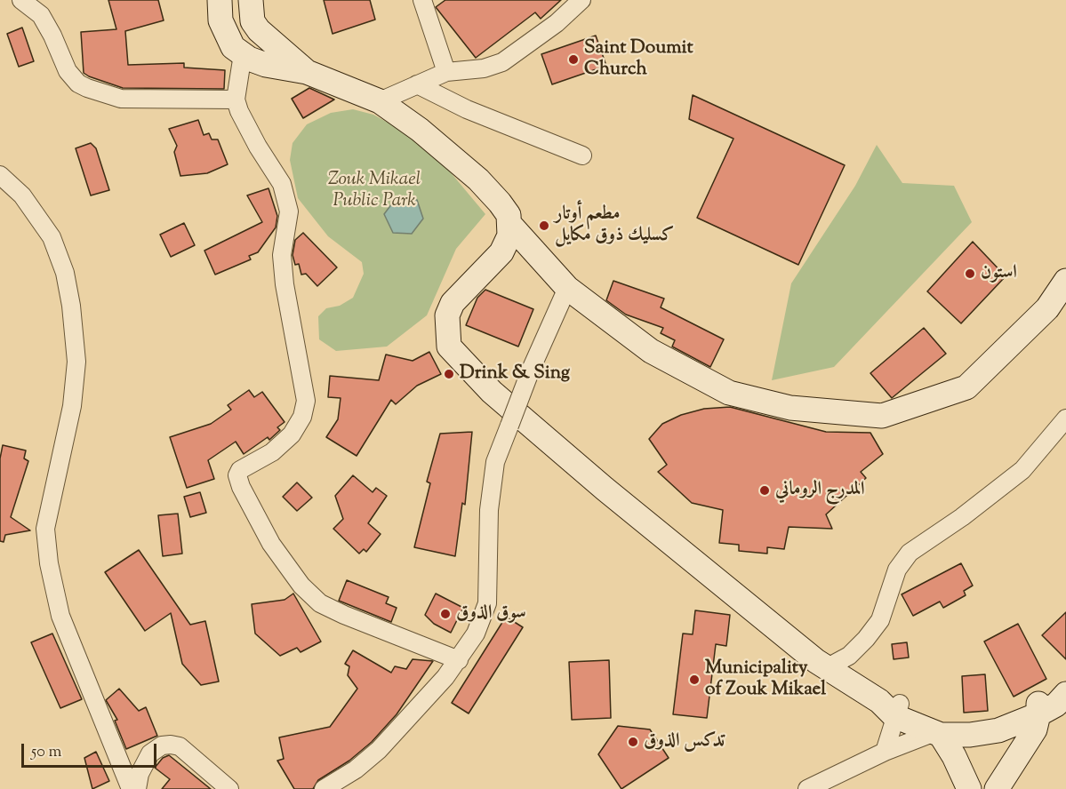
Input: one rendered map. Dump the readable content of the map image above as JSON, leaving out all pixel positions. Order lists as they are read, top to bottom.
{
  "parks": ["Zouk Mikael Public Park"],
  "places": [
    "Saint Doumit Church",
    "مطعم أوتار كسليك ذوق مكايل",
    "استون",
    "Drink & Sing",
    "المدرج الروماني",
    "سوق الذوق",
    "Municipality of Zouk Mikael",
    "تدكس الذوق"
  ],
  "scale_bar": "50 m"
}
